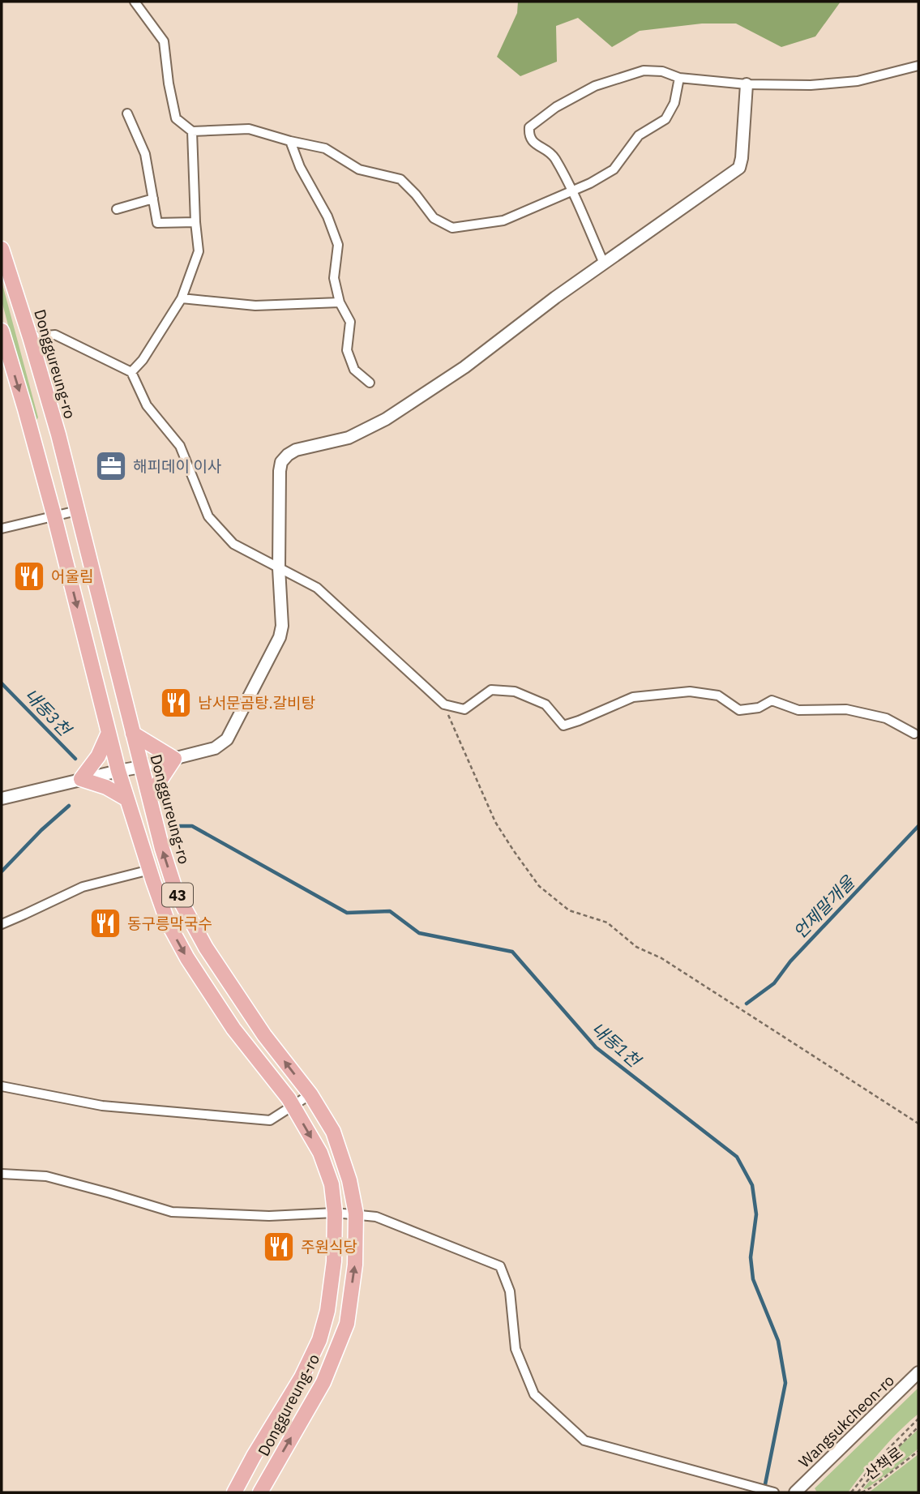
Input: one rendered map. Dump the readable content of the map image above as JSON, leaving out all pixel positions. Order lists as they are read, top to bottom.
{
  "streets": {
    "main road": ["Donggureung-ro", "43"],
    "street": ["Wangsukcheon-ro"],
    "path": ["산책로"]
  },
  "water": ["내동3천", "언제말개울", "내동1천"],
  "places": {
    "office": ["해피데이 이사"],
    "restaurant": [
      "어울림",
      "남서문곰탕.갈비탕",
      "동구릉막국수",
      "주원식당"
    ]
  }
}
